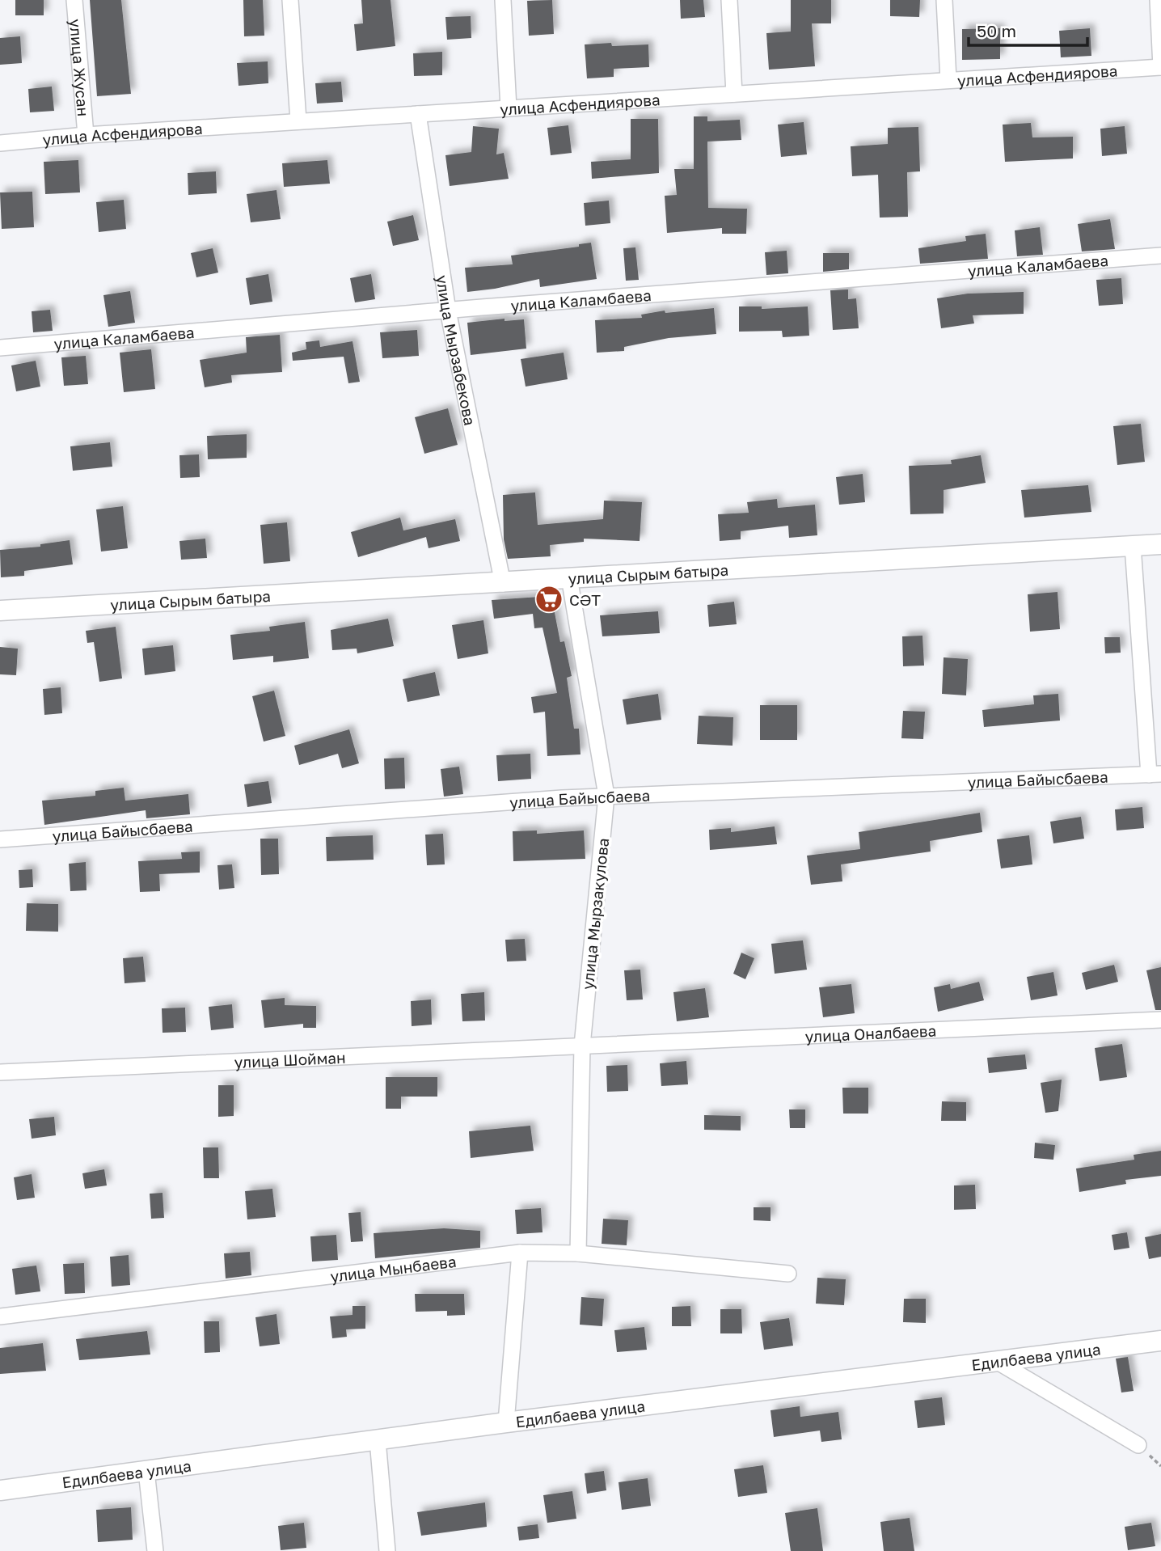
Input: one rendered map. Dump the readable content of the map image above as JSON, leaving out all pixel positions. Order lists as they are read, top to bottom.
{
  "streets": {
    "street": [
      "улица Жусан",
      "улица Асфендиярова",
      "улица Каламбаева",
      "улица Мырзабекова",
      "улица Сырым батыра",
      "улица Байысбаева",
      "улица Мырзакулова",
      "улица Оналбаева",
      "улица Шойман",
      "улица Мынбаева",
      "Едилбаева улица"
    ]
  },
  "crossings": [
    ["улица Жусан", "улица Асфендиярова"],
    ["улица Асфендиярова", "улица Мырзабекова"],
    ["улица Каламбаева", "улица Мырзабекова"],
    ["улица Мырзабекова", "улица Сырым батыра"],
    ["улица Сырым батыра", "улица Мырзакулова"],
    ["улица Байысбаева", "улица Мырзакулова"],
    ["улица Мырзакулова", "улица Оналбаева"],
    ["улица Мырзакулова", "улица Шойман"],
    ["улица Мырзакулова", "улица Мынбаева"],
    ["улица Оналбаева", "улица Шойман"]
  ],
  "places": {
    "supermarket": ["СƏТ"]
  },
  "scale_bar": "50 m"
}
